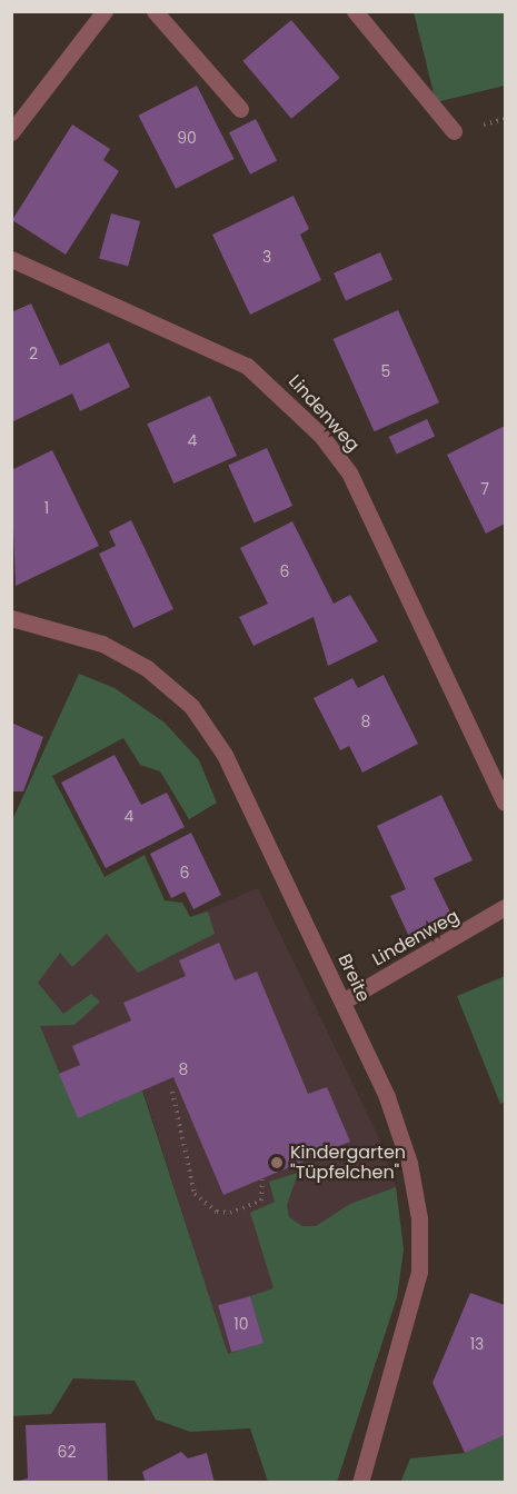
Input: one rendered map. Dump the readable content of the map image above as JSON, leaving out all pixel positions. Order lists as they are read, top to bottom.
{
  "streets": {
    "street": ["Lindenweg", "Breite"]
  },
  "crossings": [
    ["Lindenweg", "Breite"]
  ],
  "places": ["Kindergarten \"Tüpfelchen\""],
  "house_numbers": [
    "90",
    "3",
    "2",
    "5",
    "4",
    "7",
    "1",
    "6",
    "8",
    "4",
    "6",
    "8",
    "10",
    "13",
    "62"
  ]
}
